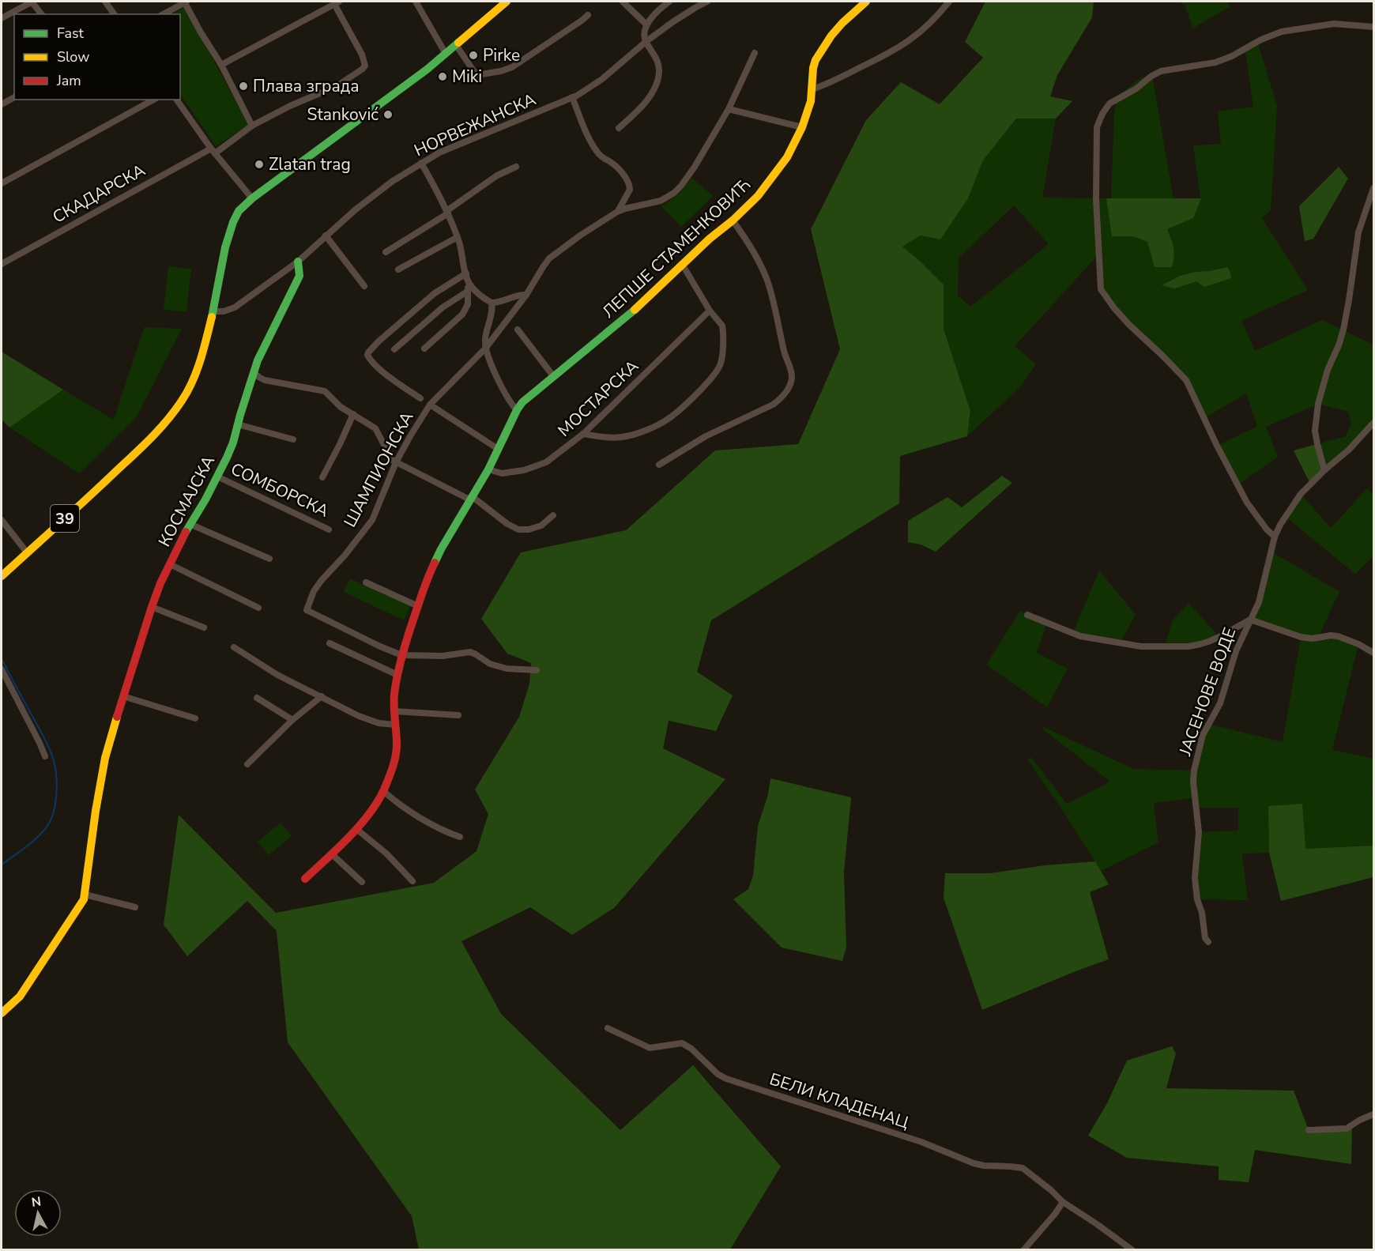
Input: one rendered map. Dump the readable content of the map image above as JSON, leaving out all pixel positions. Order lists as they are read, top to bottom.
{
  "streets": {
    "street": [
      "НОРВЕЖАНСКА",
      "СКАДАРСКА",
      "ЛЕПШЕ СТАМЕНКОВИЋ",
      "МОСТАРСКА",
      "ШАМПИОНСКА",
      "СОМБОРСКА",
      "КОСМАЈСКА",
      "39",
      "ЈАСЕНОВЕ ВОДЕ",
      "БЕЛИ КЛАДЕНАЦ"
    ]
  },
  "crossings": [
    ["НОРВЕЖАНСКА", "КОСМАЈСКА"],
    ["НОРВЕЖАНСКА", "39"],
    ["ЛЕПШЕ СТАМЕНКОВИЋ", "МОСТАРСКА"],
    ["ЛЕПШЕ СТАМЕНКОВИЋ", "ШАМПИОНСКА"],
    ["СОМБОРСКА", "КОСМАЈСКА"]
  ],
  "places": [
    "Pirke",
    "Miki",
    "Плава зграда",
    "Stanković",
    "Zlatan trag"
  ],
  "legend": ["Fast", "Slow", "Jam"],
  "north": "top"
}
